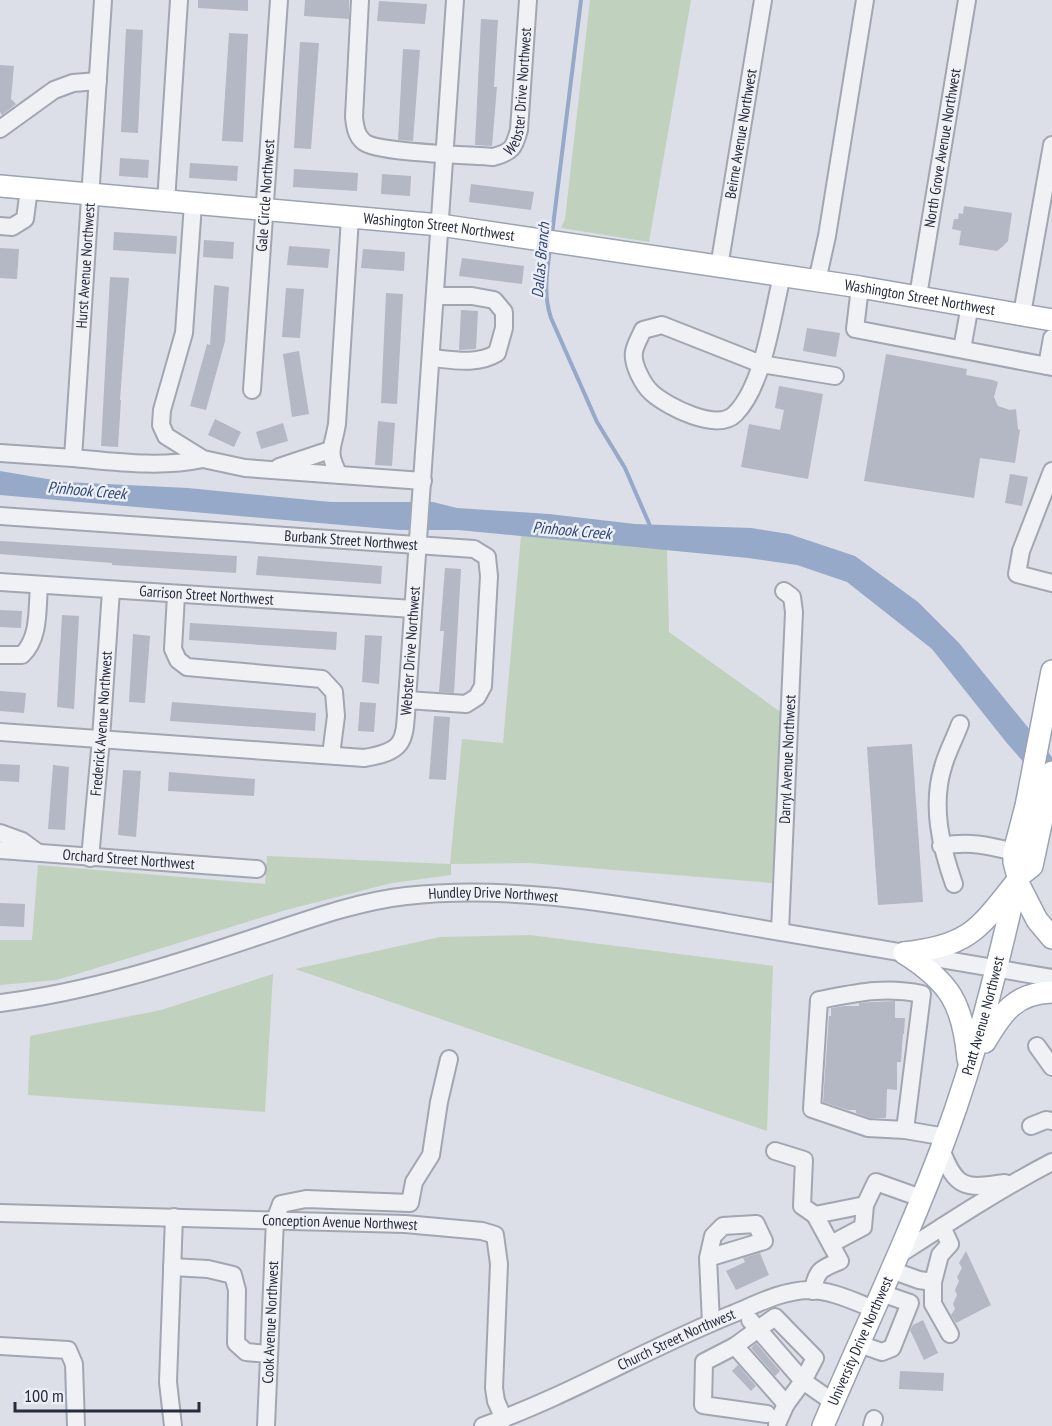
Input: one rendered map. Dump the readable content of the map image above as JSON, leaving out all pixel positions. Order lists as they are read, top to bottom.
{
  "streets": {
    "main road": ["Washington Street Northwest", "Pratt Avenue Northwest", "University Drive Northwest"],
    "street": [
      "Webster Drive Northwest",
      "Beirne Avenue Northwest",
      "North Grove Avenue Northwest",
      "Gale Circle Northwest",
      "Hurst Avenue Northwest",
      "Burbank Street Northwest",
      "Garrison Street Northwest",
      "Frederick Avenue Northwest",
      "Darryl Avenue Northwest",
      "Orchard Street Northwest",
      "Hundley Drive Northwest",
      "Conception Avenue Northwest",
      "Cook Avenue Northwest",
      "Church Street Northwest"
    ]
  },
  "crossings": [
    ["Webster Drive Northwest", "Washington Street Northwest"],
    ["Webster Drive Northwest", "Burbank Street Northwest"],
    ["Webster Drive Northwest", "Garrison Street Northwest"],
    ["Webster Drive Northwest", "Frederick Avenue Northwest"],
    ["Beirne Avenue Northwest", "Washington Street Northwest"],
    ["North Grove Avenue Northwest", "Washington Street Northwest"],
    ["Gale Circle Northwest", "Washington Street Northwest"],
    ["Washington Street Northwest", "Hurst Avenue Northwest"],
    ["Garrison Street Northwest", "Frederick Avenue Northwest"],
    ["Frederick Avenue Northwest", "Orchard Street Northwest"],
    ["Darryl Avenue Northwest", "Hundley Drive Northwest"],
    ["Hundley Drive Northwest", "Pratt Avenue Northwest"],
    ["Pratt Avenue Northwest", "University Drive Northwest"],
    ["Conception Avenue Northwest", "Cook Avenue Northwest"],
    ["Conception Avenue Northwest", "Church Street Northwest"],
    ["Church Street Northwest", "University Drive Northwest"]
  ],
  "water": ["Dallas Branch", "Pinhook Creek"],
  "scale_bar": "100 m"
}
